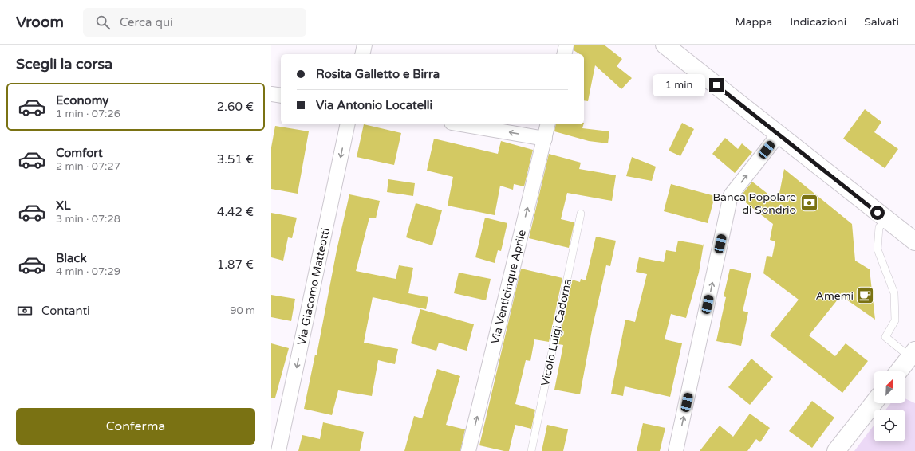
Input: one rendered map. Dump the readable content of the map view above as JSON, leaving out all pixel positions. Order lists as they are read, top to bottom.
{
  "streets": {
    "street": ["Via Giacomo Matteotti", "Via Venticinque Aprile"],
    "lane": ["Vicolo Luigi Cadorna"]
  },
  "one_way": ["Via Giacomo Matteotti", "Via Venticinque Aprile"],
  "places": {
    "bank": ["Banca Popolare di Sondrio"],
    "cafe": ["Amemi"]
  },
  "north": "top right",
  "page": {
    "header": "Vroom",
    "search": "Cerca qui",
    "nav": ["Mappa", "Indicazioni", "Salvati"],
    "heading": "Scegli la corsa",
    "banner": ["Rosita Galletto e Birra", "Via Antonio Locatelli"],
    "bubble": "1 min",
    "list": [
      {
        "name": "Economy",
        "note": "1 min · 07:26",
        "value": "2.60 €"
      },
      {
        "name": "Comfort",
        "note": "2 min · 07:27",
        "value": "3.51 €"
      },
      {
        "name": "XL",
        "note": "3 min · 07:28",
        "value": "4.42 €"
      },
      {
        "name": "Black",
        "note": "4 min · 07:29",
        "value": "1.87 €"
      }
    ],
    "pay": ["Contanti", "90 m"],
    "buttons": "Conferma"
  }
}
